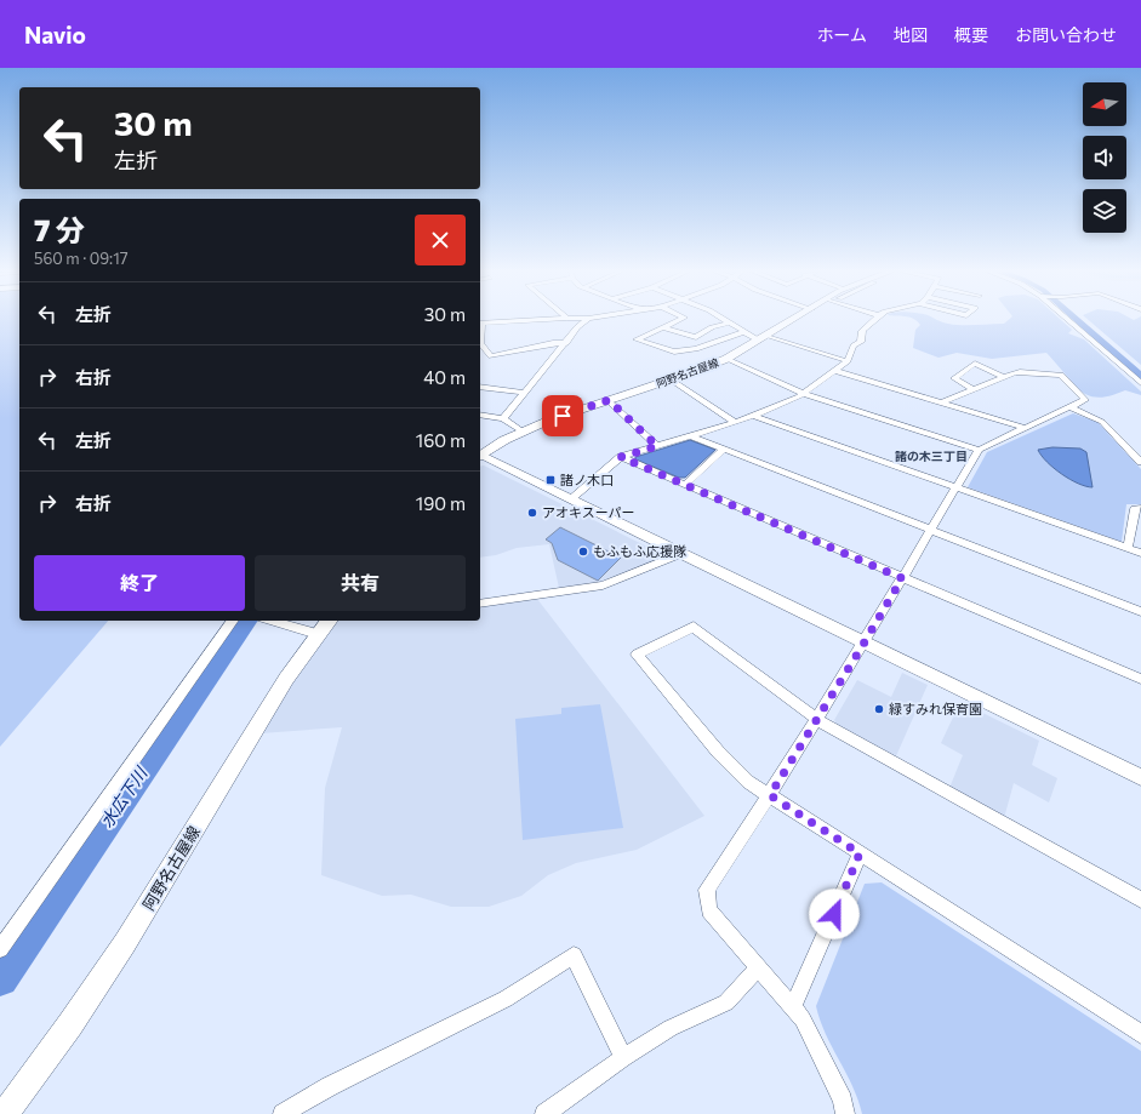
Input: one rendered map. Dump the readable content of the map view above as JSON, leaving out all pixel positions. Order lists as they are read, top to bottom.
{
  "streets": {
    "main road": ["阿野名古屋線"]
  },
  "districts": ["諸の木三丁目"],
  "water": ["水広下川"],
  "places": {
    "transit": ["諸ノ木口"],
    "other": ["アオキスーパー", "もふもふ応援隊", "緑すみれ保育園"]
  },
  "north": "left",
  "page": {
    "header": "Navio",
    "nav": [
      "ホーム",
      "地図",
      "概要",
      "お問い合わせ"
    ],
    "turn": ["30 m", "左折"],
    "heading": ["7 分", "560 m · 09:17"],
    "list": [
      {
        "name": "左折",
        "value": "30 m"
      },
      {
        "name": "右折",
        "value": "40 m"
      },
      {
        "name": "左折",
        "value": "160 m"
      },
      {
        "name": "右折",
        "value": "190 m"
      }
    ],
    "buttons": ["終了", "共有"]
  }
}
